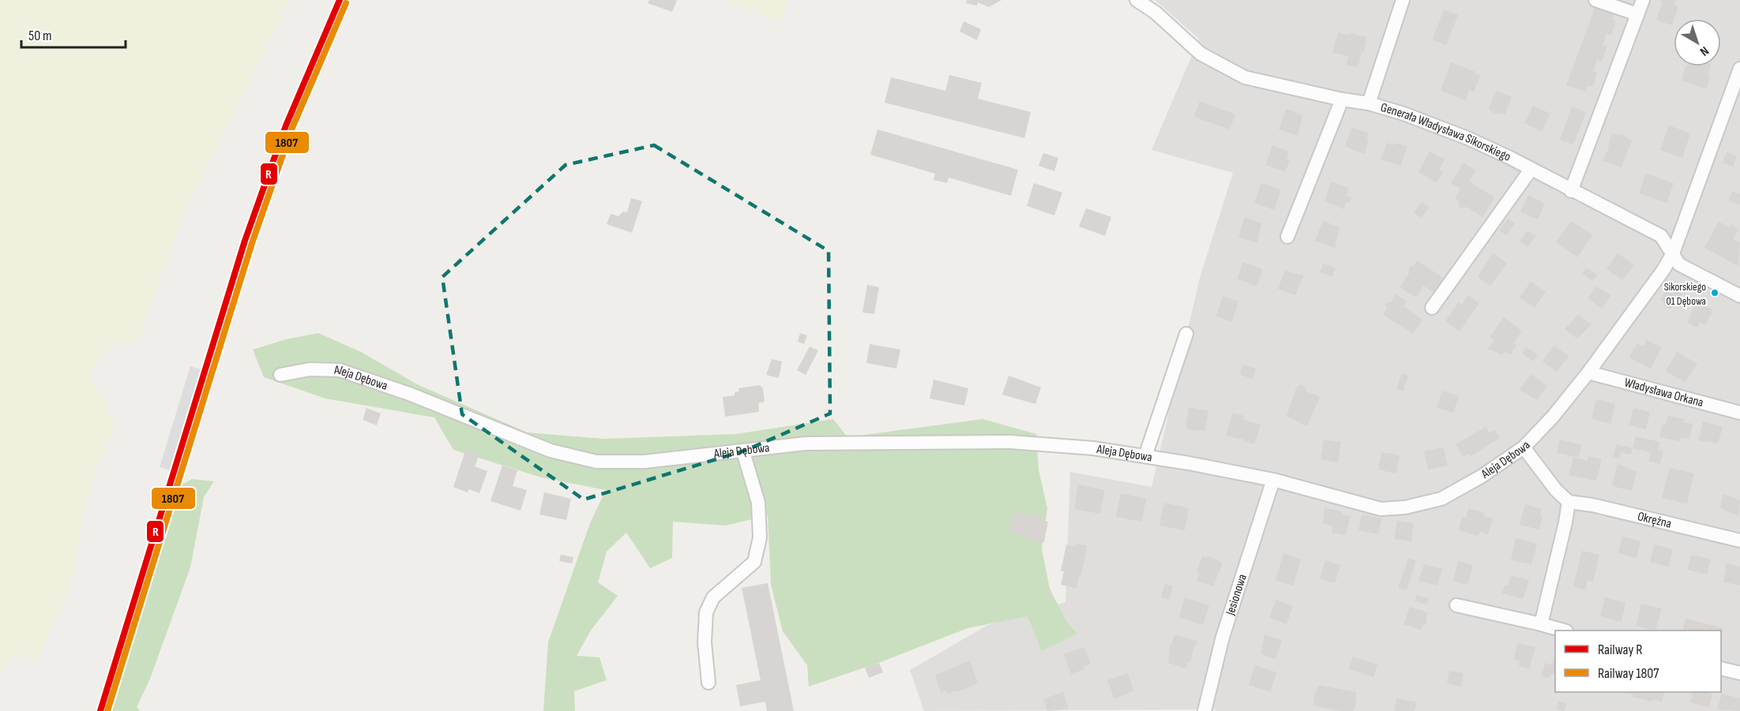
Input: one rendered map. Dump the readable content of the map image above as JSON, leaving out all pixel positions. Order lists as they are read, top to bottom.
{
  "streets": {
    "street": [
      "Generała Władysława Sikorskiego",
      "Aleja Dębowa",
      "Władysława Orkana",
      "Okrężna",
      "Jesionowa"
    ]
  },
  "crossings": [
    ["Generała Władysława Sikorskiego", "Aleja Dębowa"],
    ["Aleja Dębowa", "Władysława Orkana"],
    ["Aleja Dębowa", "Jesionowa"]
  ],
  "places": ["Sikorskiego 01 Dębowa"],
  "lines": ["rail line R", "rail line 1807"],
  "legend": ["Railway R", "Railway 1807"],
  "scale_bar": "50 m",
  "north": "bottom right"
}
